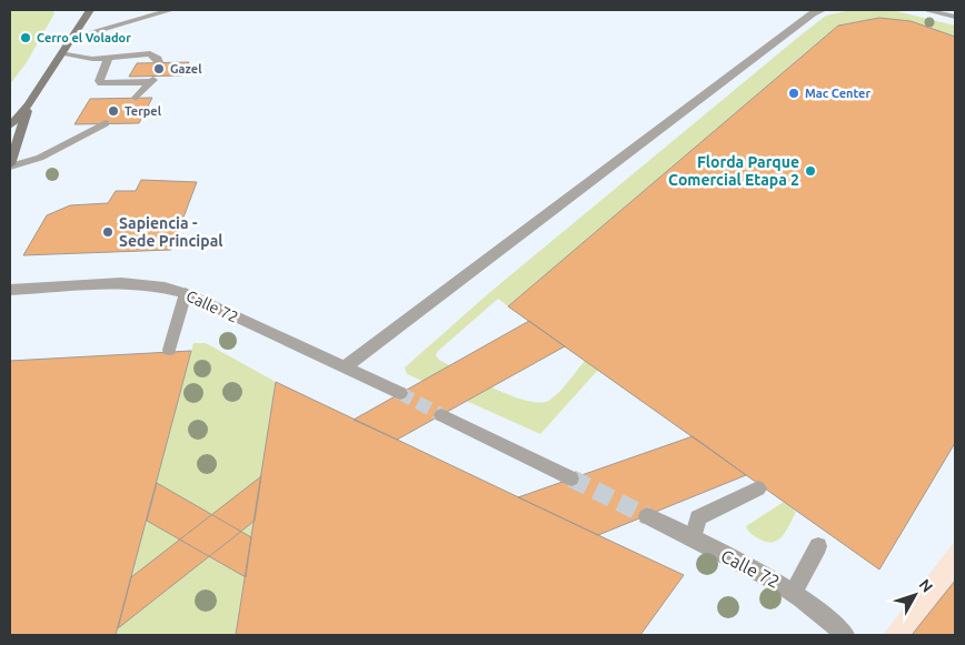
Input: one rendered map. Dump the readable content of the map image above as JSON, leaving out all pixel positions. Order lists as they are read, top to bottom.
{
  "streets": {
    "street": ["Calle 72"]
  },
  "places": [
    "Cerro el Volador",
    "Gazel",
    "Mac Center",
    "Terpel",
    "Florda Parque Comercial Etapa 2",
    "Sapiencia - Sede Principal"
  ],
  "north": "top right"
}
